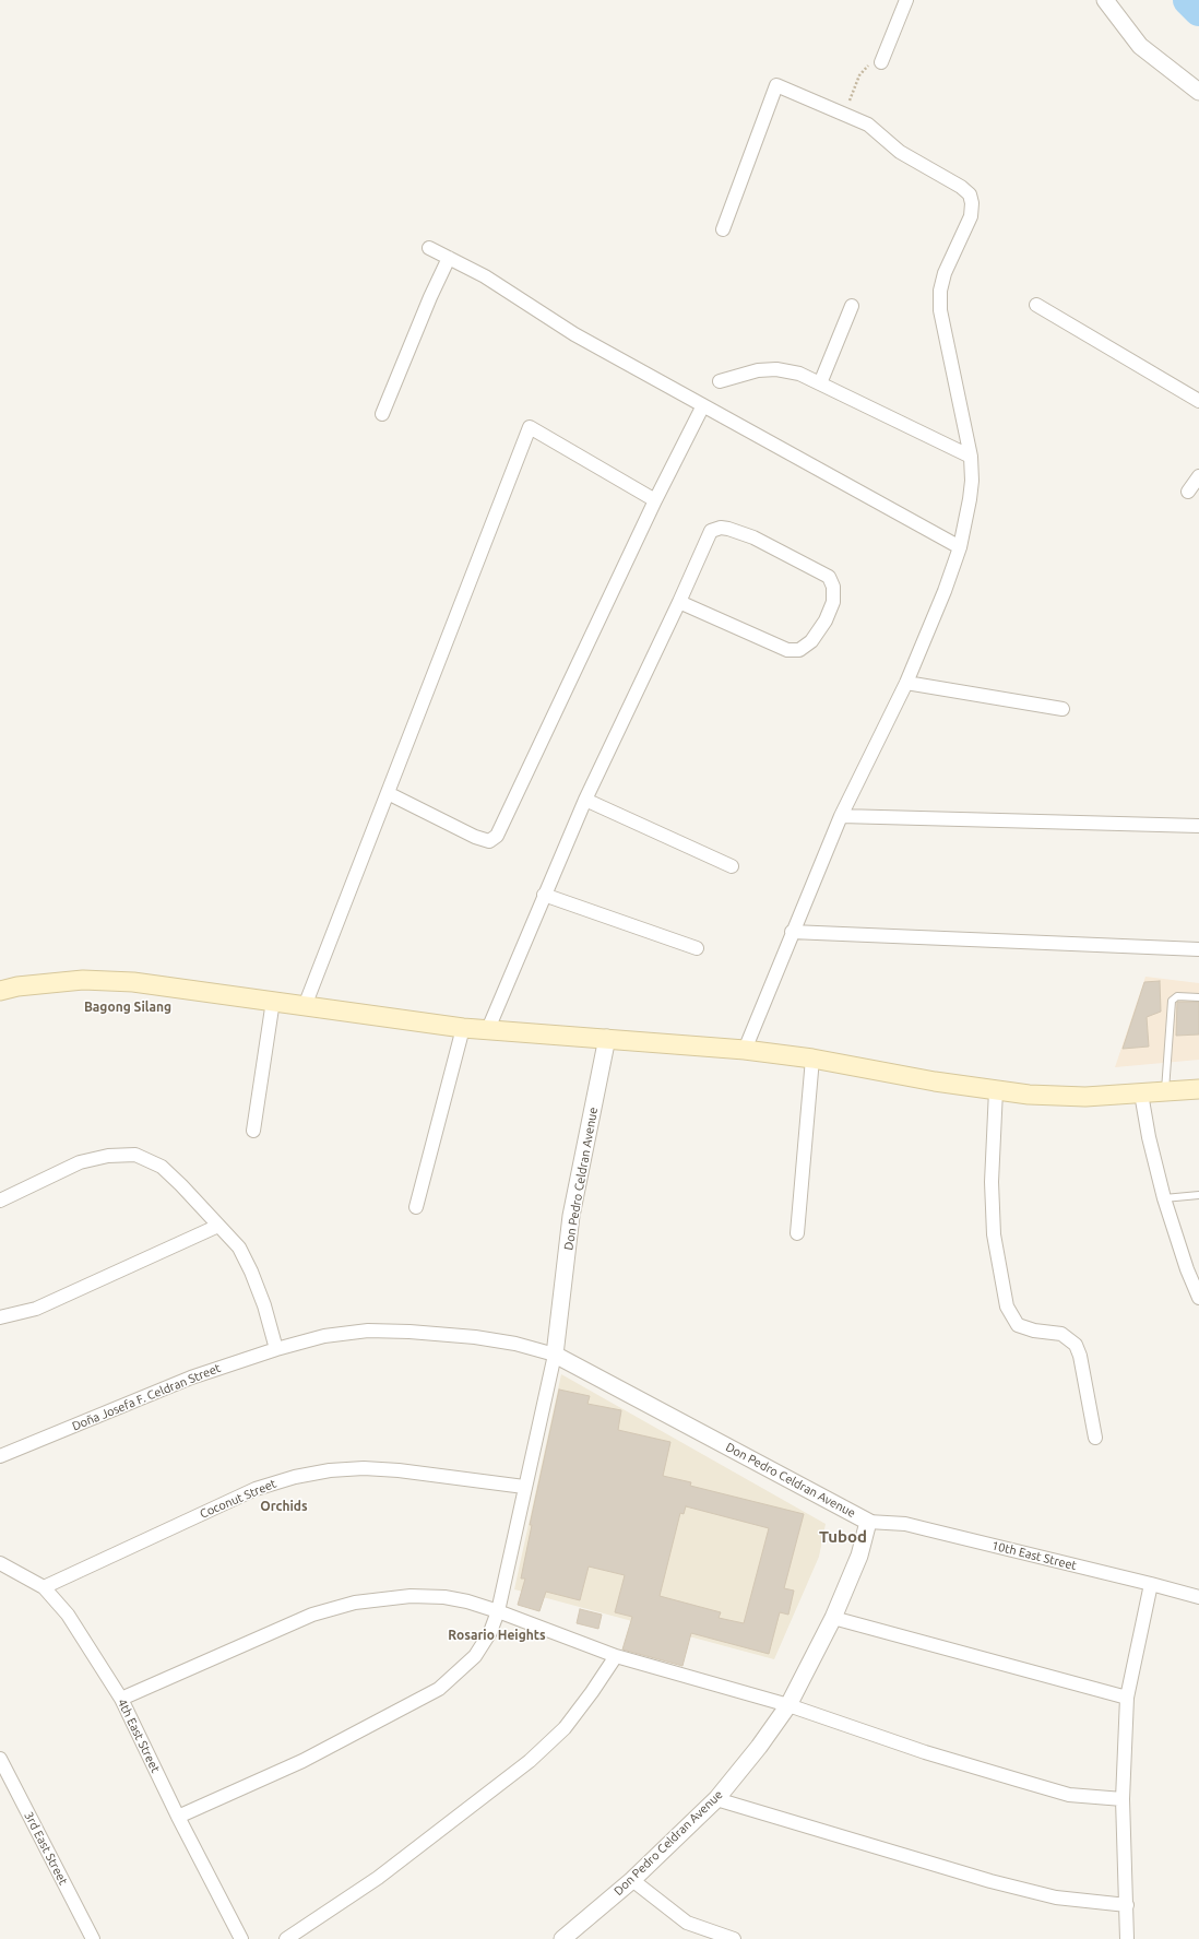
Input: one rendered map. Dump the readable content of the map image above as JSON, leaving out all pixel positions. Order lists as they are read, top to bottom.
{
  "streets": {
    "street": [
      "Don Pedro Celdran Avenue",
      "Doña Josefa F. Celdran Street",
      "Coconut Street",
      "10th East Street",
      "4th East Street",
      "3rd East Street"
    ]
  },
  "crossings": [
    ["Don Pedro Celdran Avenue", "Doña Josefa F. Celdran Street"],
    ["Don Pedro Celdran Avenue", "10th East Street"],
    ["Coconut Street", "4th East Street"]
  ],
  "districts": [
    "Bagong Silang",
    "Orchids",
    "Tubod",
    "Rosario Heights"
  ]
}
